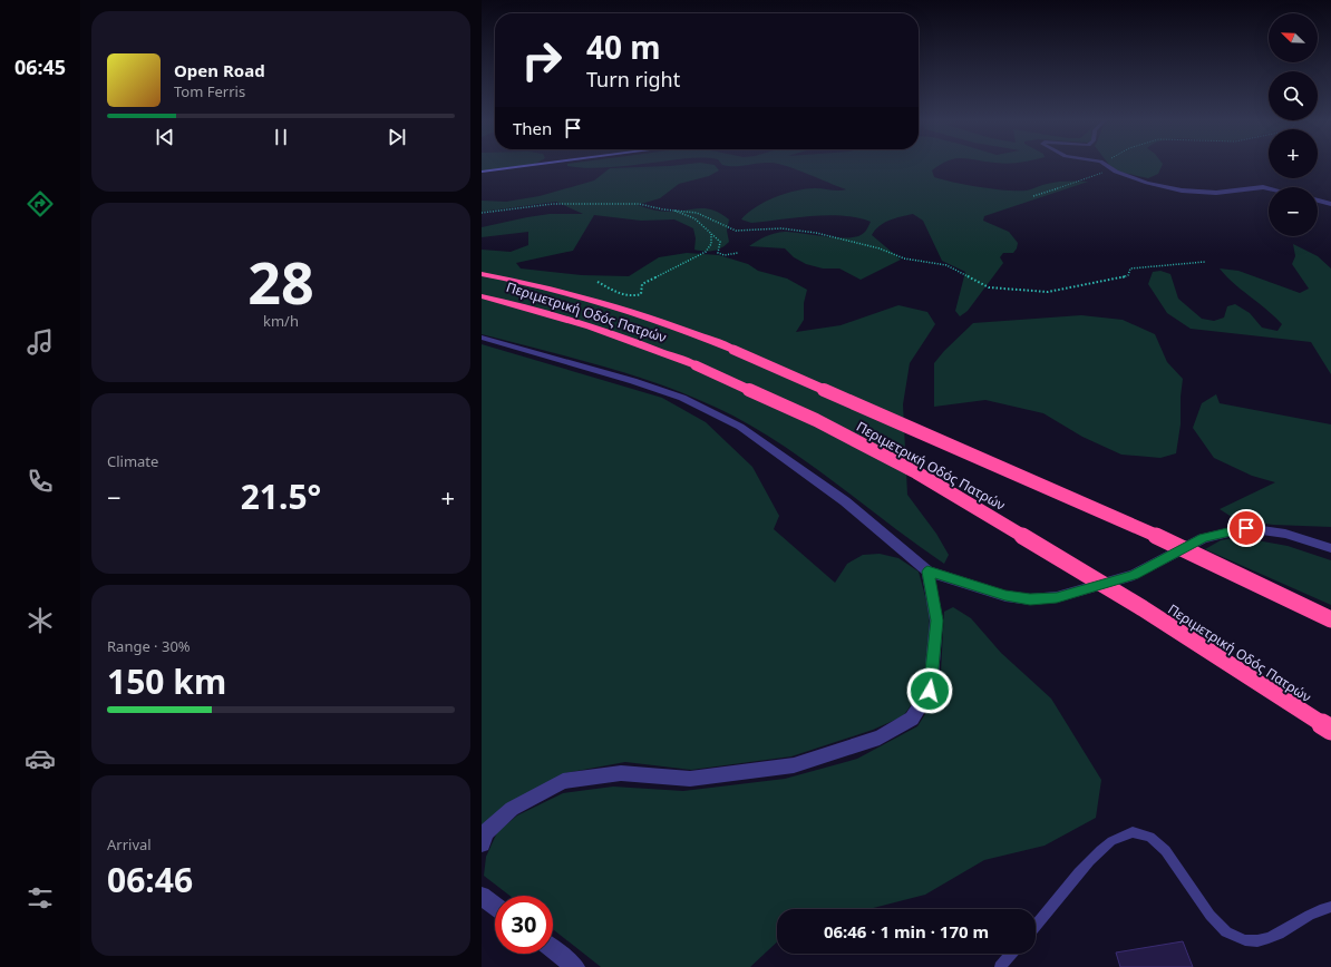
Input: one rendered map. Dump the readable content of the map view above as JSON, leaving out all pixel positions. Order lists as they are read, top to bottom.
{
  "streets": {
    "highway": ["Περιμετρική Οδός Πατρών"]
  },
  "north": "top left",
  "page": {
    "tabs": "06:45",
    "map_buttons": ["+", "−"],
    "turn": ["40 m", "Turn right"],
    "song": ["Open Road", "Tom Ferris"],
    "then": "Then",
    "tile": [
      ["28", "km/h"],
      "Climate",
      ["Range · 30%", "150 km"],
      ["Arrival", "06:46"]
    ],
    "heat": ["−", "21.5°", "+"],
    "limit": "30",
    "trip": "06:46 · 1 min · 170 m"
  }
}
